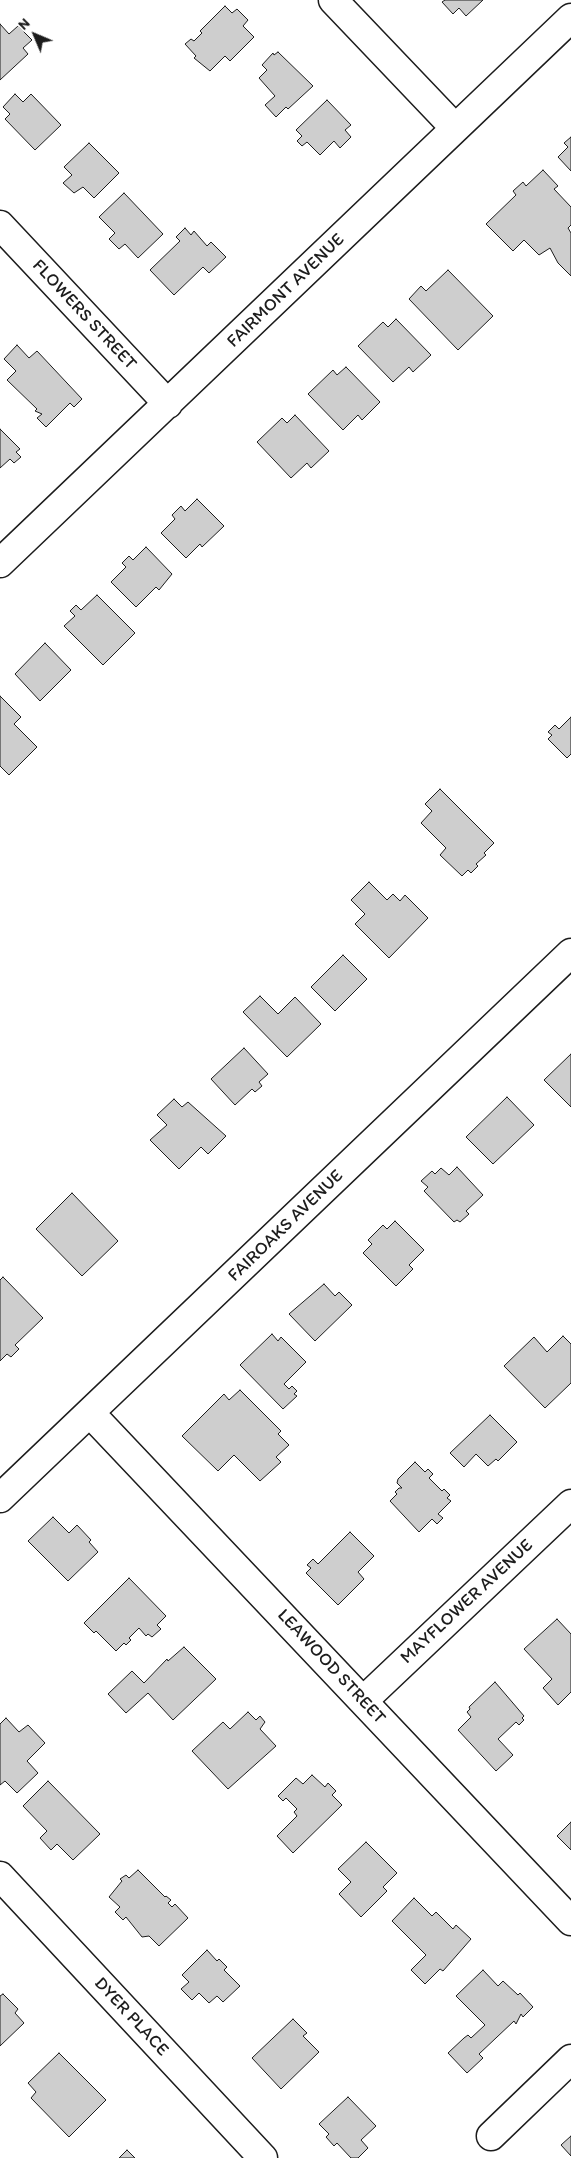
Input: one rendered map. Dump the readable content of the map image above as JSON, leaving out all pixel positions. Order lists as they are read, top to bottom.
{
  "streets": {
    "street": [
      "FAIRMONT AVENUE",
      "FLOWERS STREET",
      "FAIROAKS AVENUE",
      "MAYFLOWER AVENUE",
      "LEAWOOD STREET",
      "DYER PLACE"
    ]
  },
  "crossings": [
    ["FAIRMONT AVENUE", "FLOWERS STREET"],
    ["FAIROAKS AVENUE", "LEAWOOD STREET"],
    ["MAYFLOWER AVENUE", "LEAWOOD STREET"]
  ],
  "north": "top left"
}
